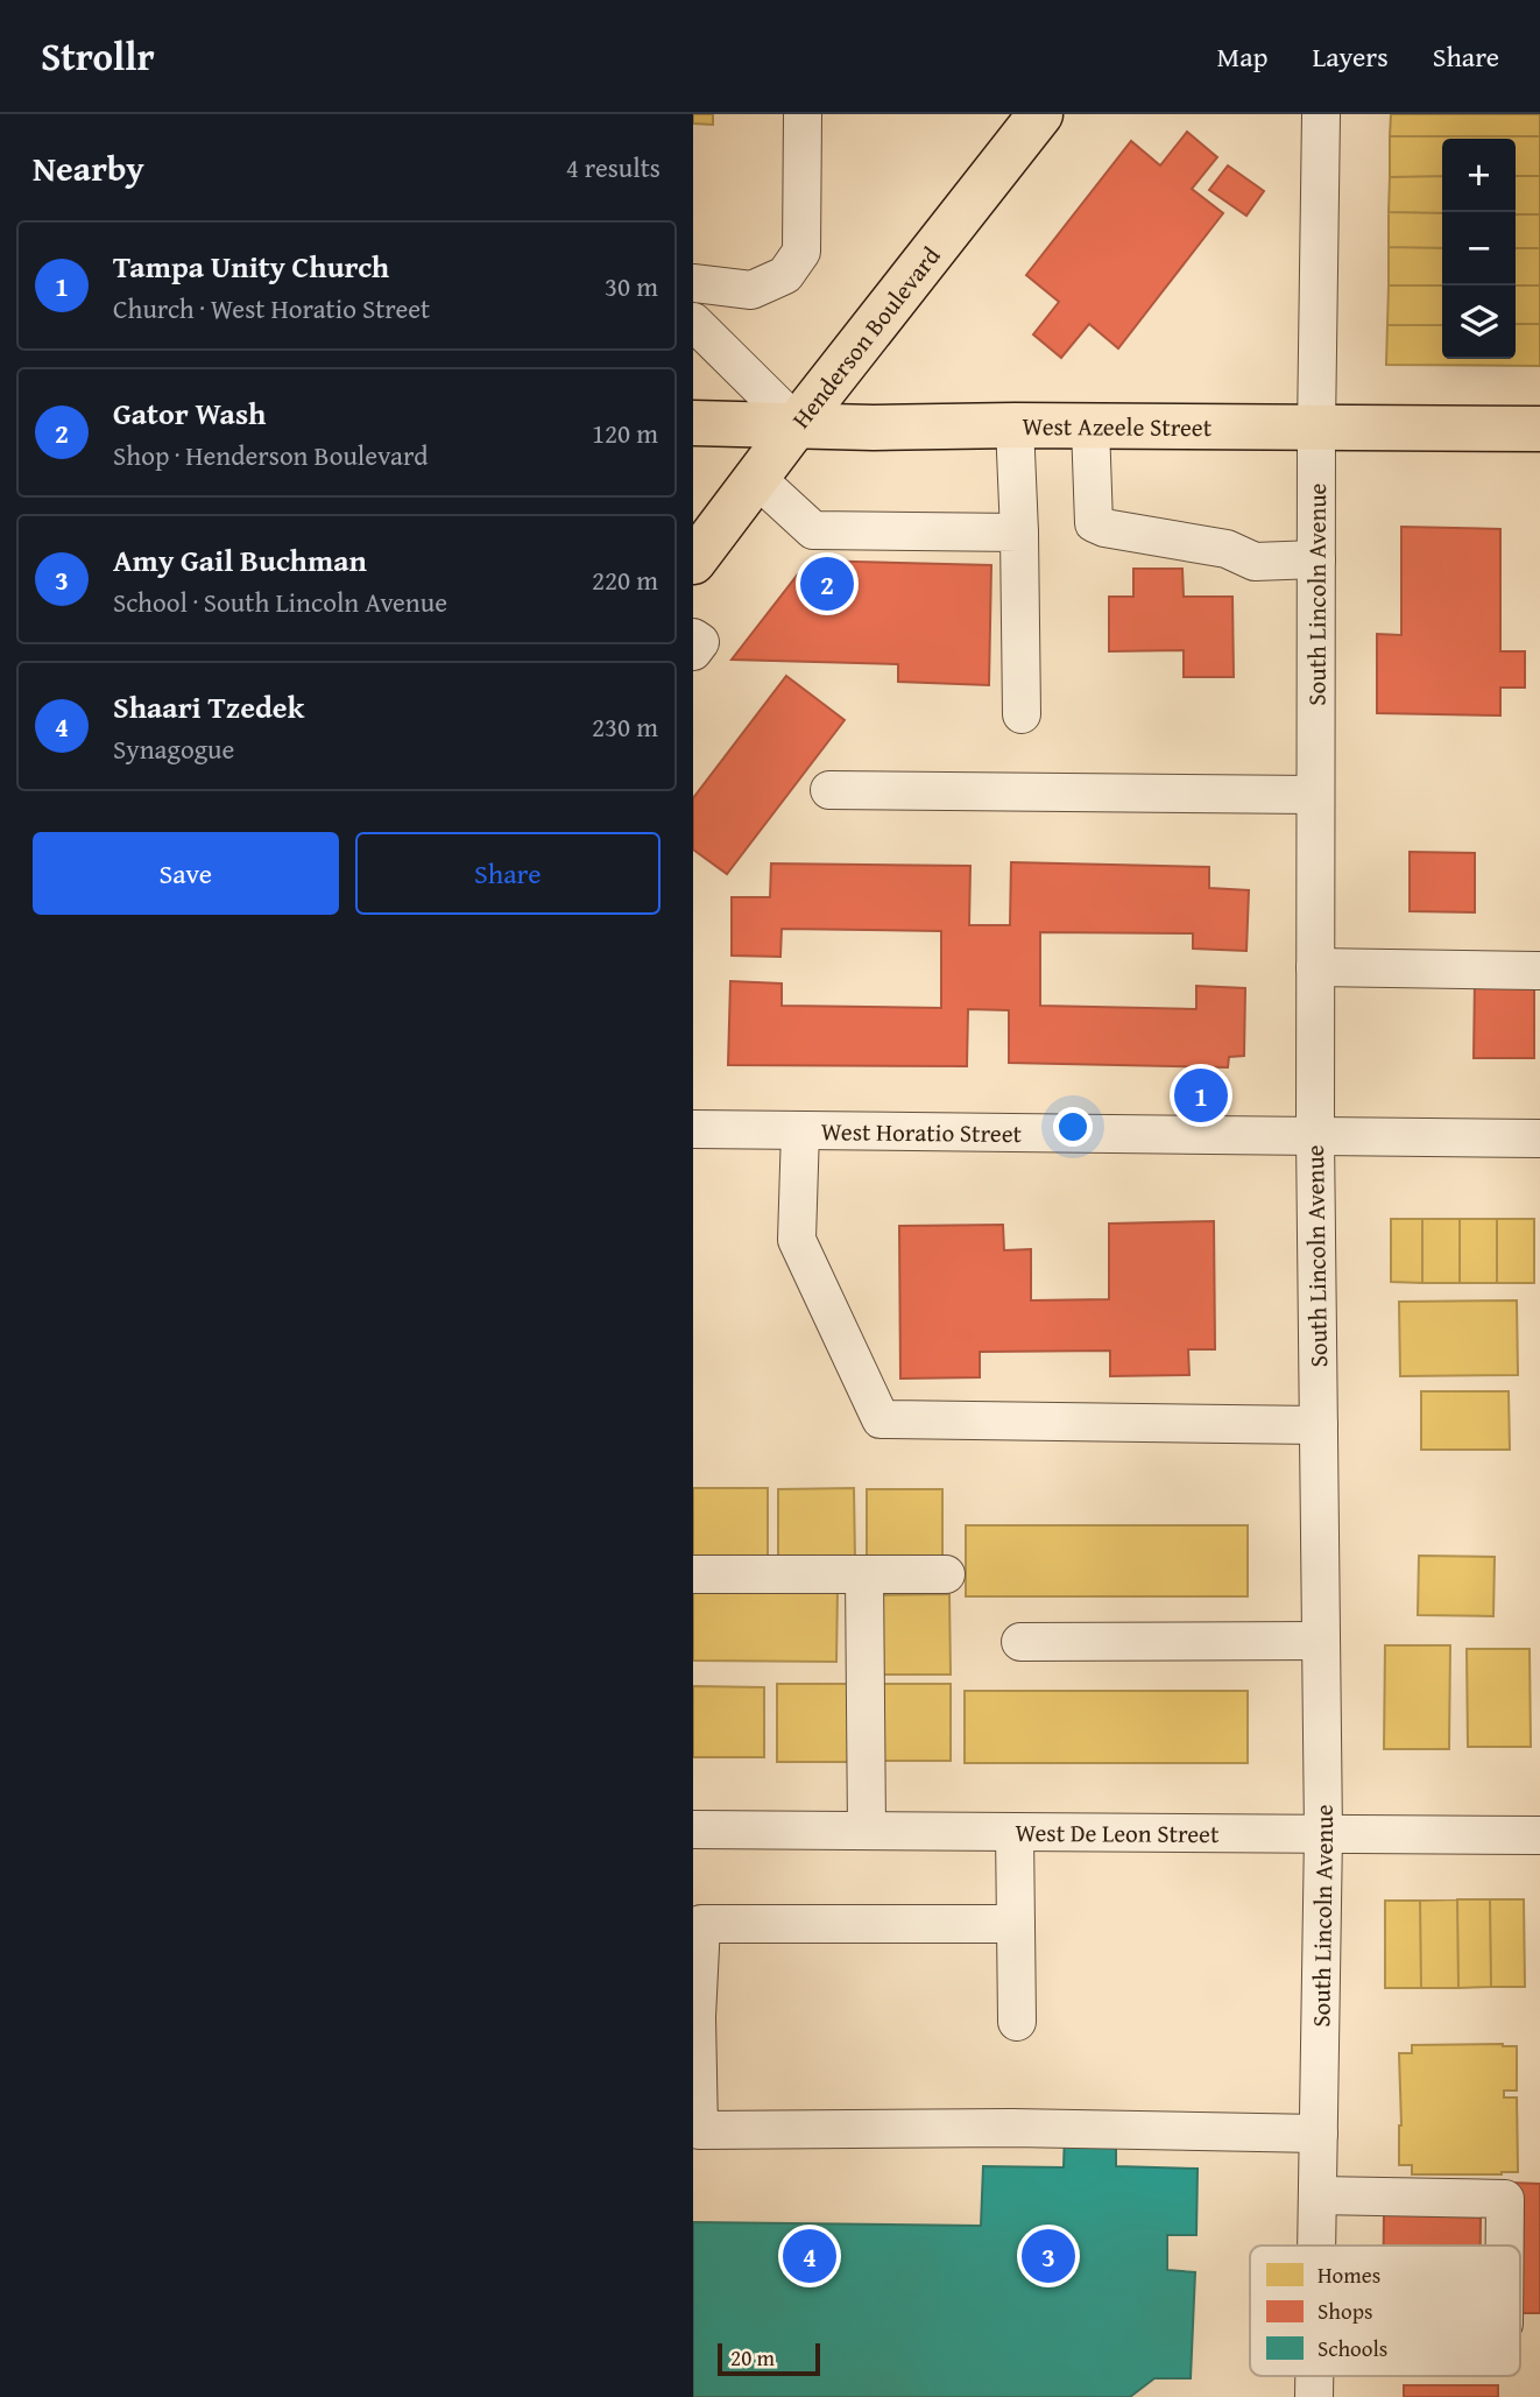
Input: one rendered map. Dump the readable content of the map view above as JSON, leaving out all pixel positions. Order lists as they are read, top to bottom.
{
  "streets": {
    "main road": ["Henderson Boulevard", "West Azeele Street"],
    "street": ["South Lincoln Avenue", "West Horatio Street", "West De Leon Street"]
  },
  "crossings": [
    ["Henderson Boulevard", "West Azeele Street"],
    ["West Azeele Street", "South Lincoln Avenue"],
    ["South Lincoln Avenue", "West Horatio Street"],
    ["South Lincoln Avenue", "West De Leon Street"]
  ],
  "legend": ["Homes", "Shops", "Schools"],
  "scale_bar": "20 m",
  "page": {
    "header": "Strollr",
    "nav": ["Map", "Layers", "Share"],
    "heading": ["Nearby", "4 results"],
    "map_buttons": ["+", "−"],
    "list": [
      {
        "mark": "1",
        "name": "Tampa Unity Church",
        "note": "Church · West Horatio Street",
        "value": "30 m"
      },
      {
        "mark": "2",
        "name": "Gator Wash",
        "note": "Shop · Henderson Boulevard",
        "value": "120 m"
      },
      {
        "mark": "3",
        "name": "Amy Gail Buchman",
        "note": "School · South Lincoln Avenue",
        "value": "220 m"
      },
      {
        "mark": "4",
        "name": "Shaari Tzedek",
        "note": "Synagogue",
        "value": "230 m"
      }
    ],
    "pins": [
      "2",
      "1",
      "3",
      "4"
    ],
    "buttons": ["Save", "Share"],
    "scale": "20 m"
  }
}
